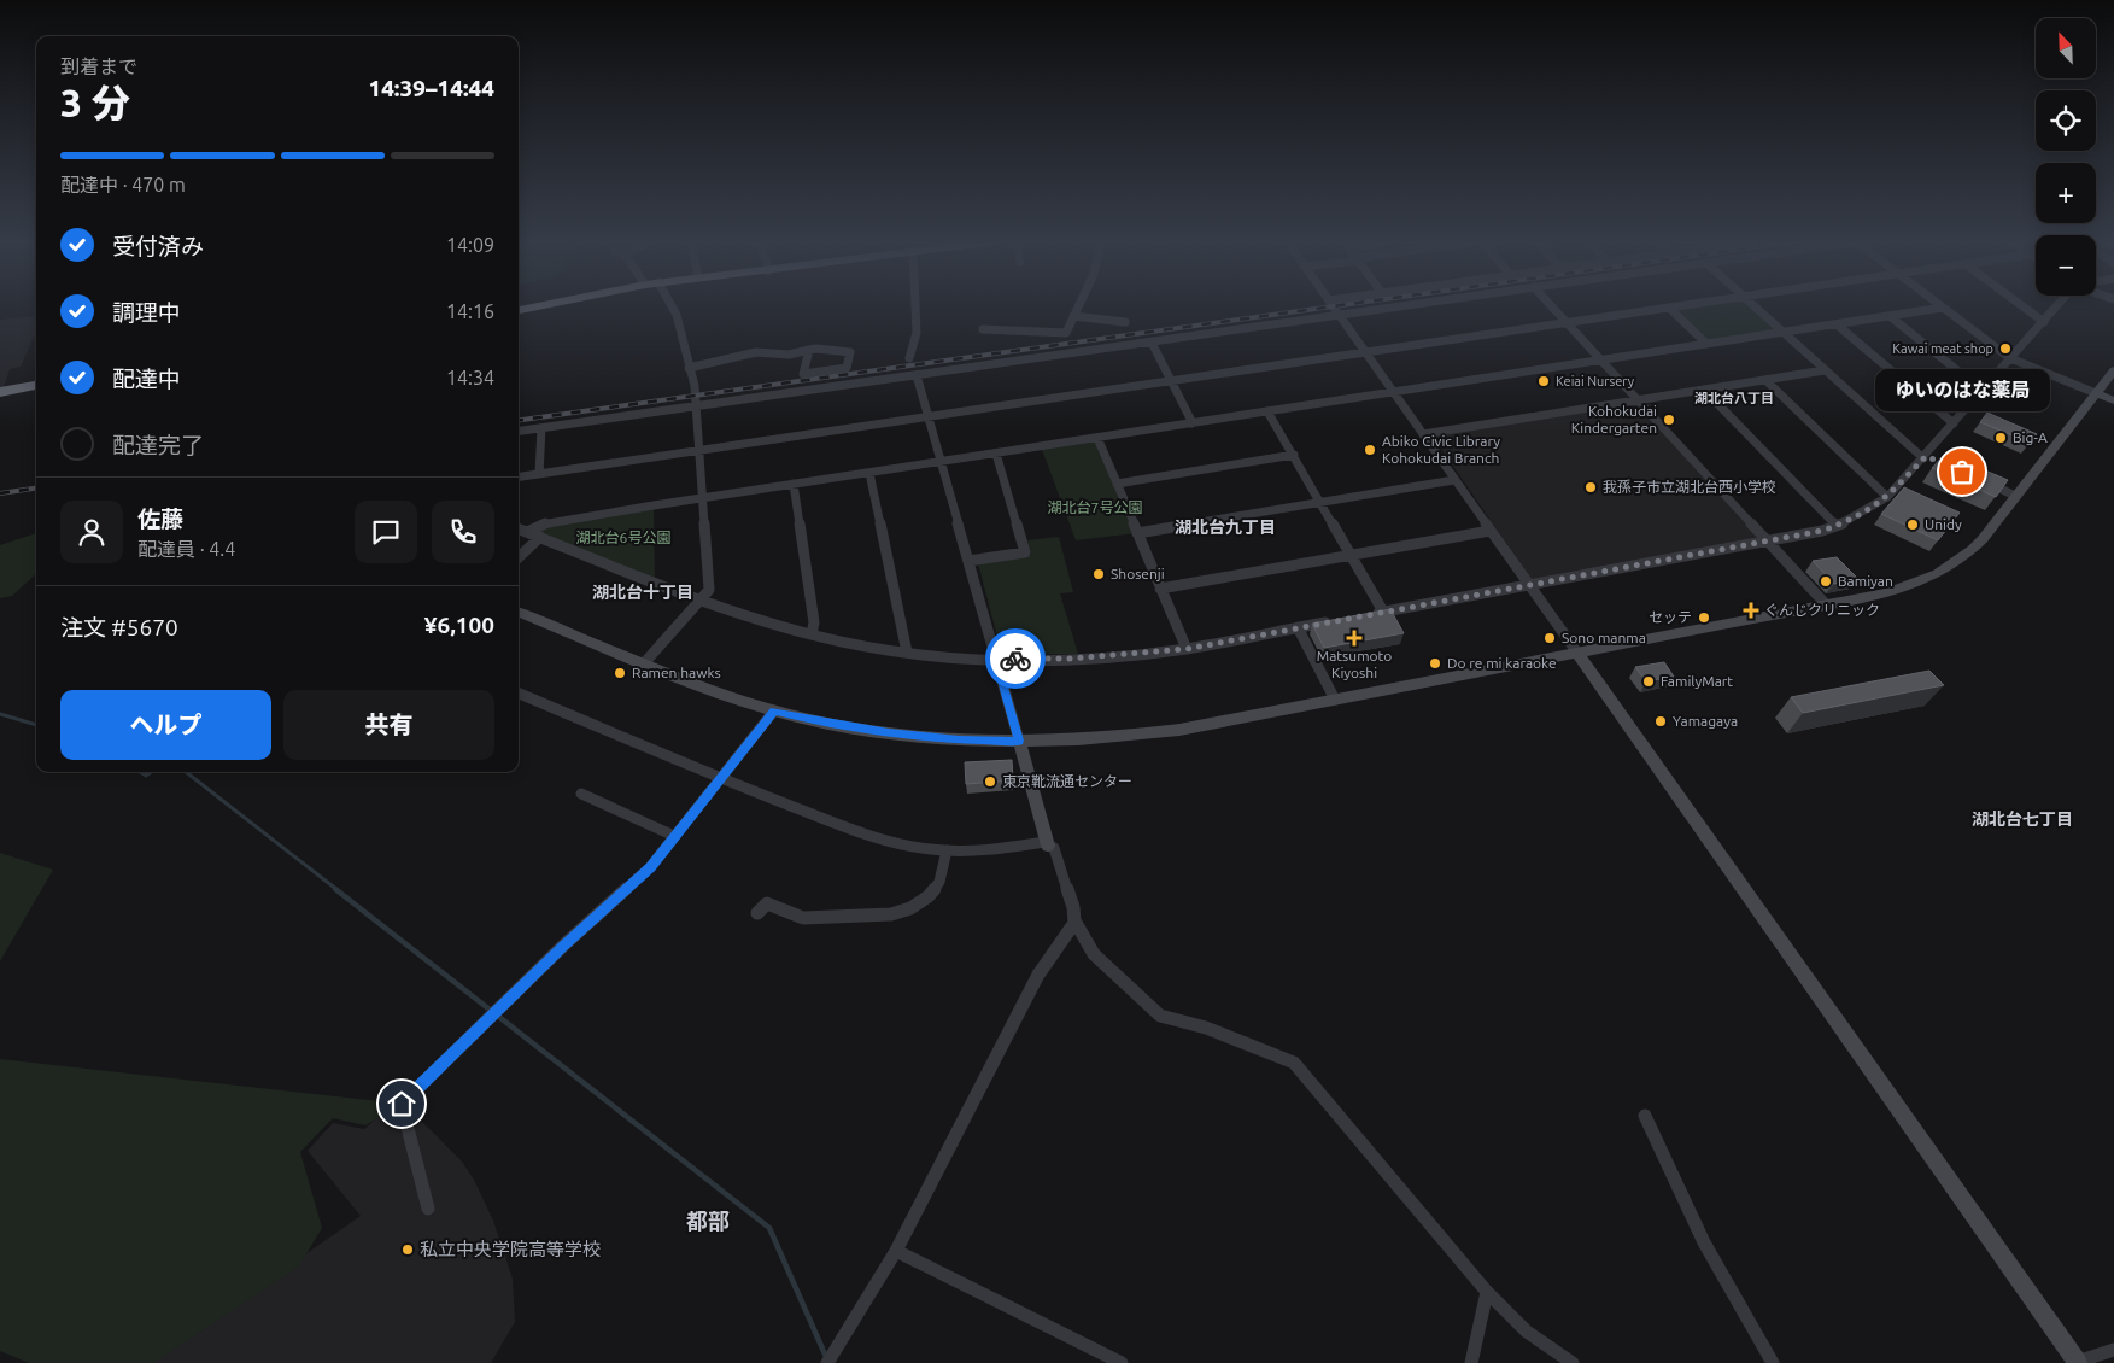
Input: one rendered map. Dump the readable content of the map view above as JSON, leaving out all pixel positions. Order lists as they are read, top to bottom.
{
  "districts": [
    "湖北台八丁目",
    "湖北台九丁目",
    "湖北台十丁目",
    "湖北台七丁目",
    "都部"
  ],
  "parks": ["湖北台7号公園", "湖北台6号公園"],
  "places": {
    "other": [
      "Kawai meat shop",
      "Keiai Nursery",
      "Kohokudai Kindergarten",
      "Big-A",
      "Abiko Civic Library Kohokudai Branch",
      "ゆいのはな薬局",
      "我孫子市立湖北台西小学校",
      "Unidy",
      "Shosenji",
      "Bamiyan",
      "セッテ",
      "Sono manma",
      "Do re mi karaoke",
      "Ramen hawks",
      "FamilyMart",
      "Yamagaya",
      "東京靴流通センター",
      "私立中央学院高等学校"
    ],
    "health": ["ぐんじクリニック", "Matsumoto Kiyoshi"]
  },
  "north": "top left",
  "page": {
    "map_buttons": ["+", "−"],
    "heading": ["3 分", "到着まで", "14:39–14:44"],
    "panel": [
      "佐藤",
      "配達員 · 4.4",
      "注文 #5670",
      "¥6,100"
    ],
    "bar": "配達中 · 470 m",
    "list": [
      ["受付済み", "14:09"],
      ["調理中", "14:16"],
      ["配達中", "14:34"],
      "配達完了"
    ],
    "bubble": "ゆいのはな薬局",
    "buttons": ["ヘルプ", "共有"]
  }
}
